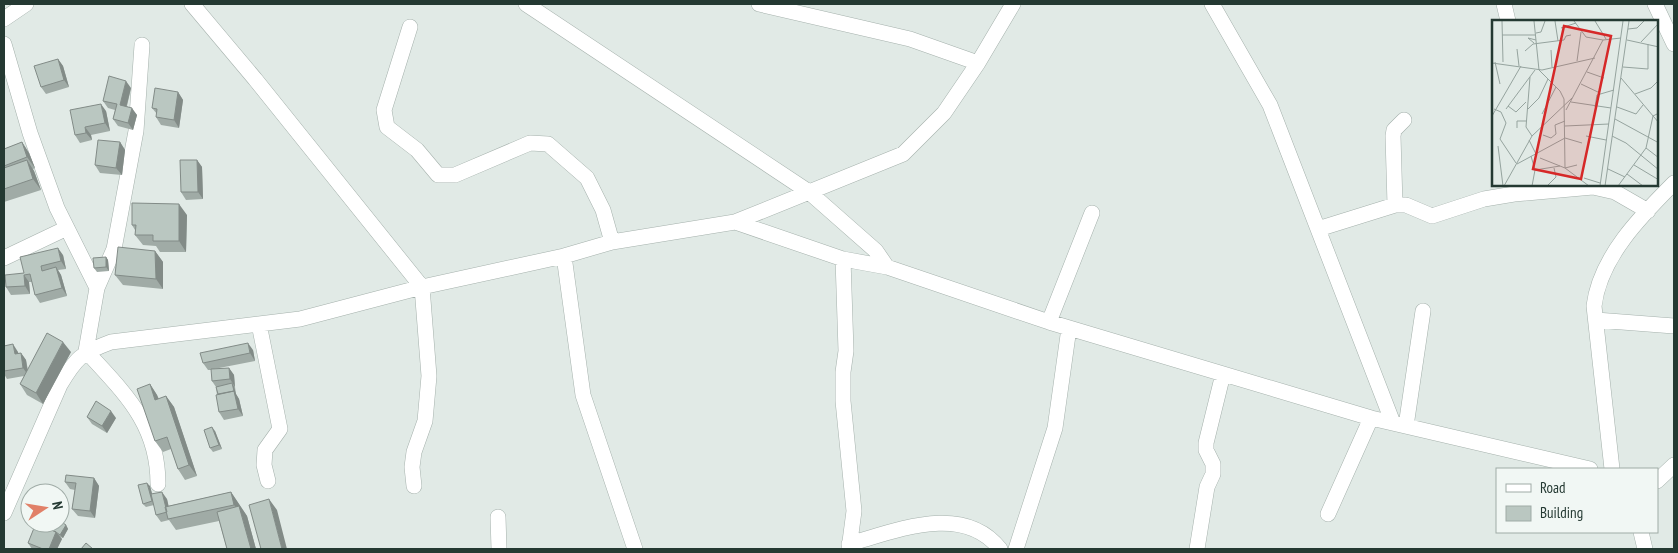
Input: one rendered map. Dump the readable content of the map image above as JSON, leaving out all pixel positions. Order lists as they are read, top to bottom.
{
  "legend": ["Road", "Building"],
  "north": "right"
}
